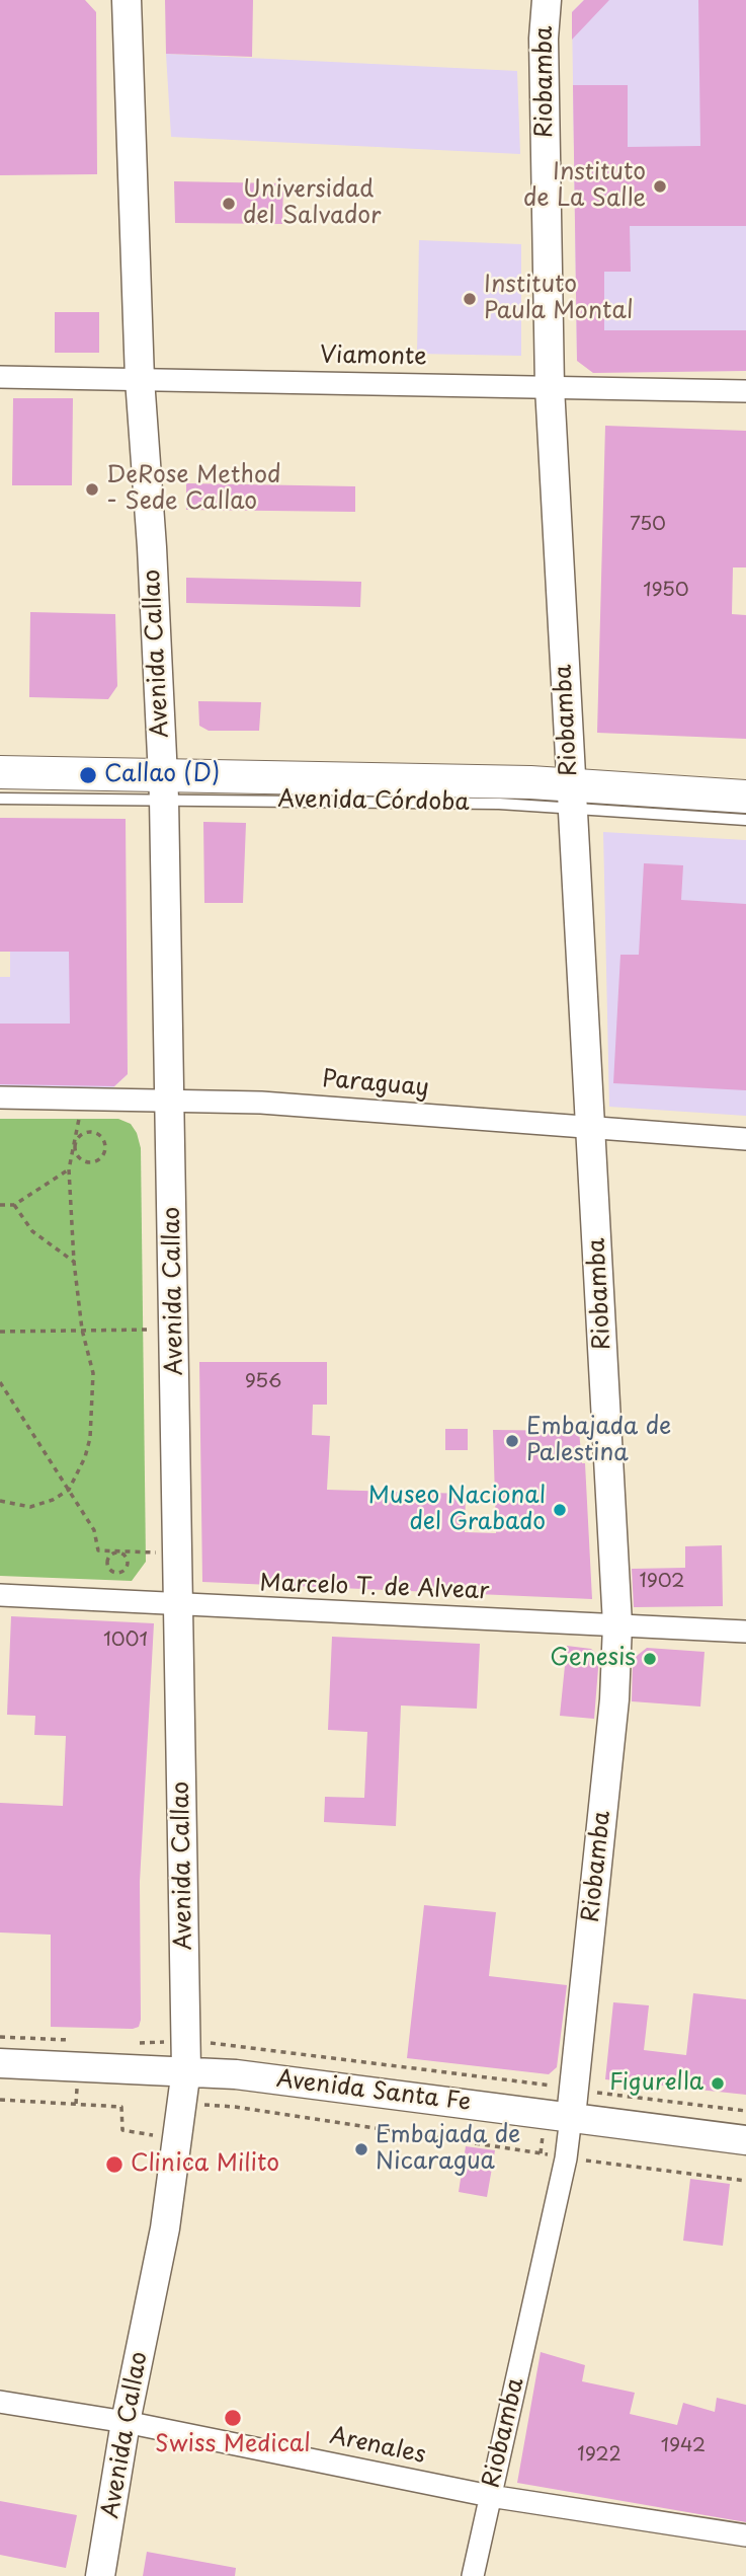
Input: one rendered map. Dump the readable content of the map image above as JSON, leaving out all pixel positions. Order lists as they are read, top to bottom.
{
  "streets": {
    "main road": [
      "Riobamba",
      "Avenida Callao",
      "Avenida Córdoba",
      "Avenida Santa Fe"
    ],
    "street": [
      "Viamonte",
      "Paraguay",
      "Marcelo T. de Alvear",
      "Arenales"
    ]
  },
  "crossings": [
    ["Riobamba", "Viamonte"],
    ["Riobamba", "Avenida Córdoba"],
    ["Riobamba", "Paraguay"],
    ["Riobamba", "Marcelo T. de Alvear"],
    ["Riobamba", "Avenida Santa Fe"],
    ["Riobamba", "Arenales"],
    ["Viamonte", "Avenida Callao"],
    ["Avenida Callao", "Avenida Córdoba"],
    ["Avenida Callao", "Paraguay"],
    ["Avenida Callao", "Marcelo T. de Alvear"],
    ["Avenida Callao", "Avenida Santa Fe"],
    ["Avenida Callao", "Arenales"]
  ],
  "places": [
    "Instituto de La Salle",
    "Universidad del Salvador",
    "Instituto Paula Montal",
    "DeRose Method - Sede Callao",
    "Callao (D)",
    "Embajada de Palestina",
    "Museo Nacional del Grabado",
    "Genesis",
    "Figurella",
    "Embajada de Nicaragua",
    "Clinica Milito",
    "Swiss Medical"
  ],
  "house_numbers": [
    "750",
    "1950",
    "956",
    "1902",
    "1001",
    "1942",
    "1922"
  ]
}
